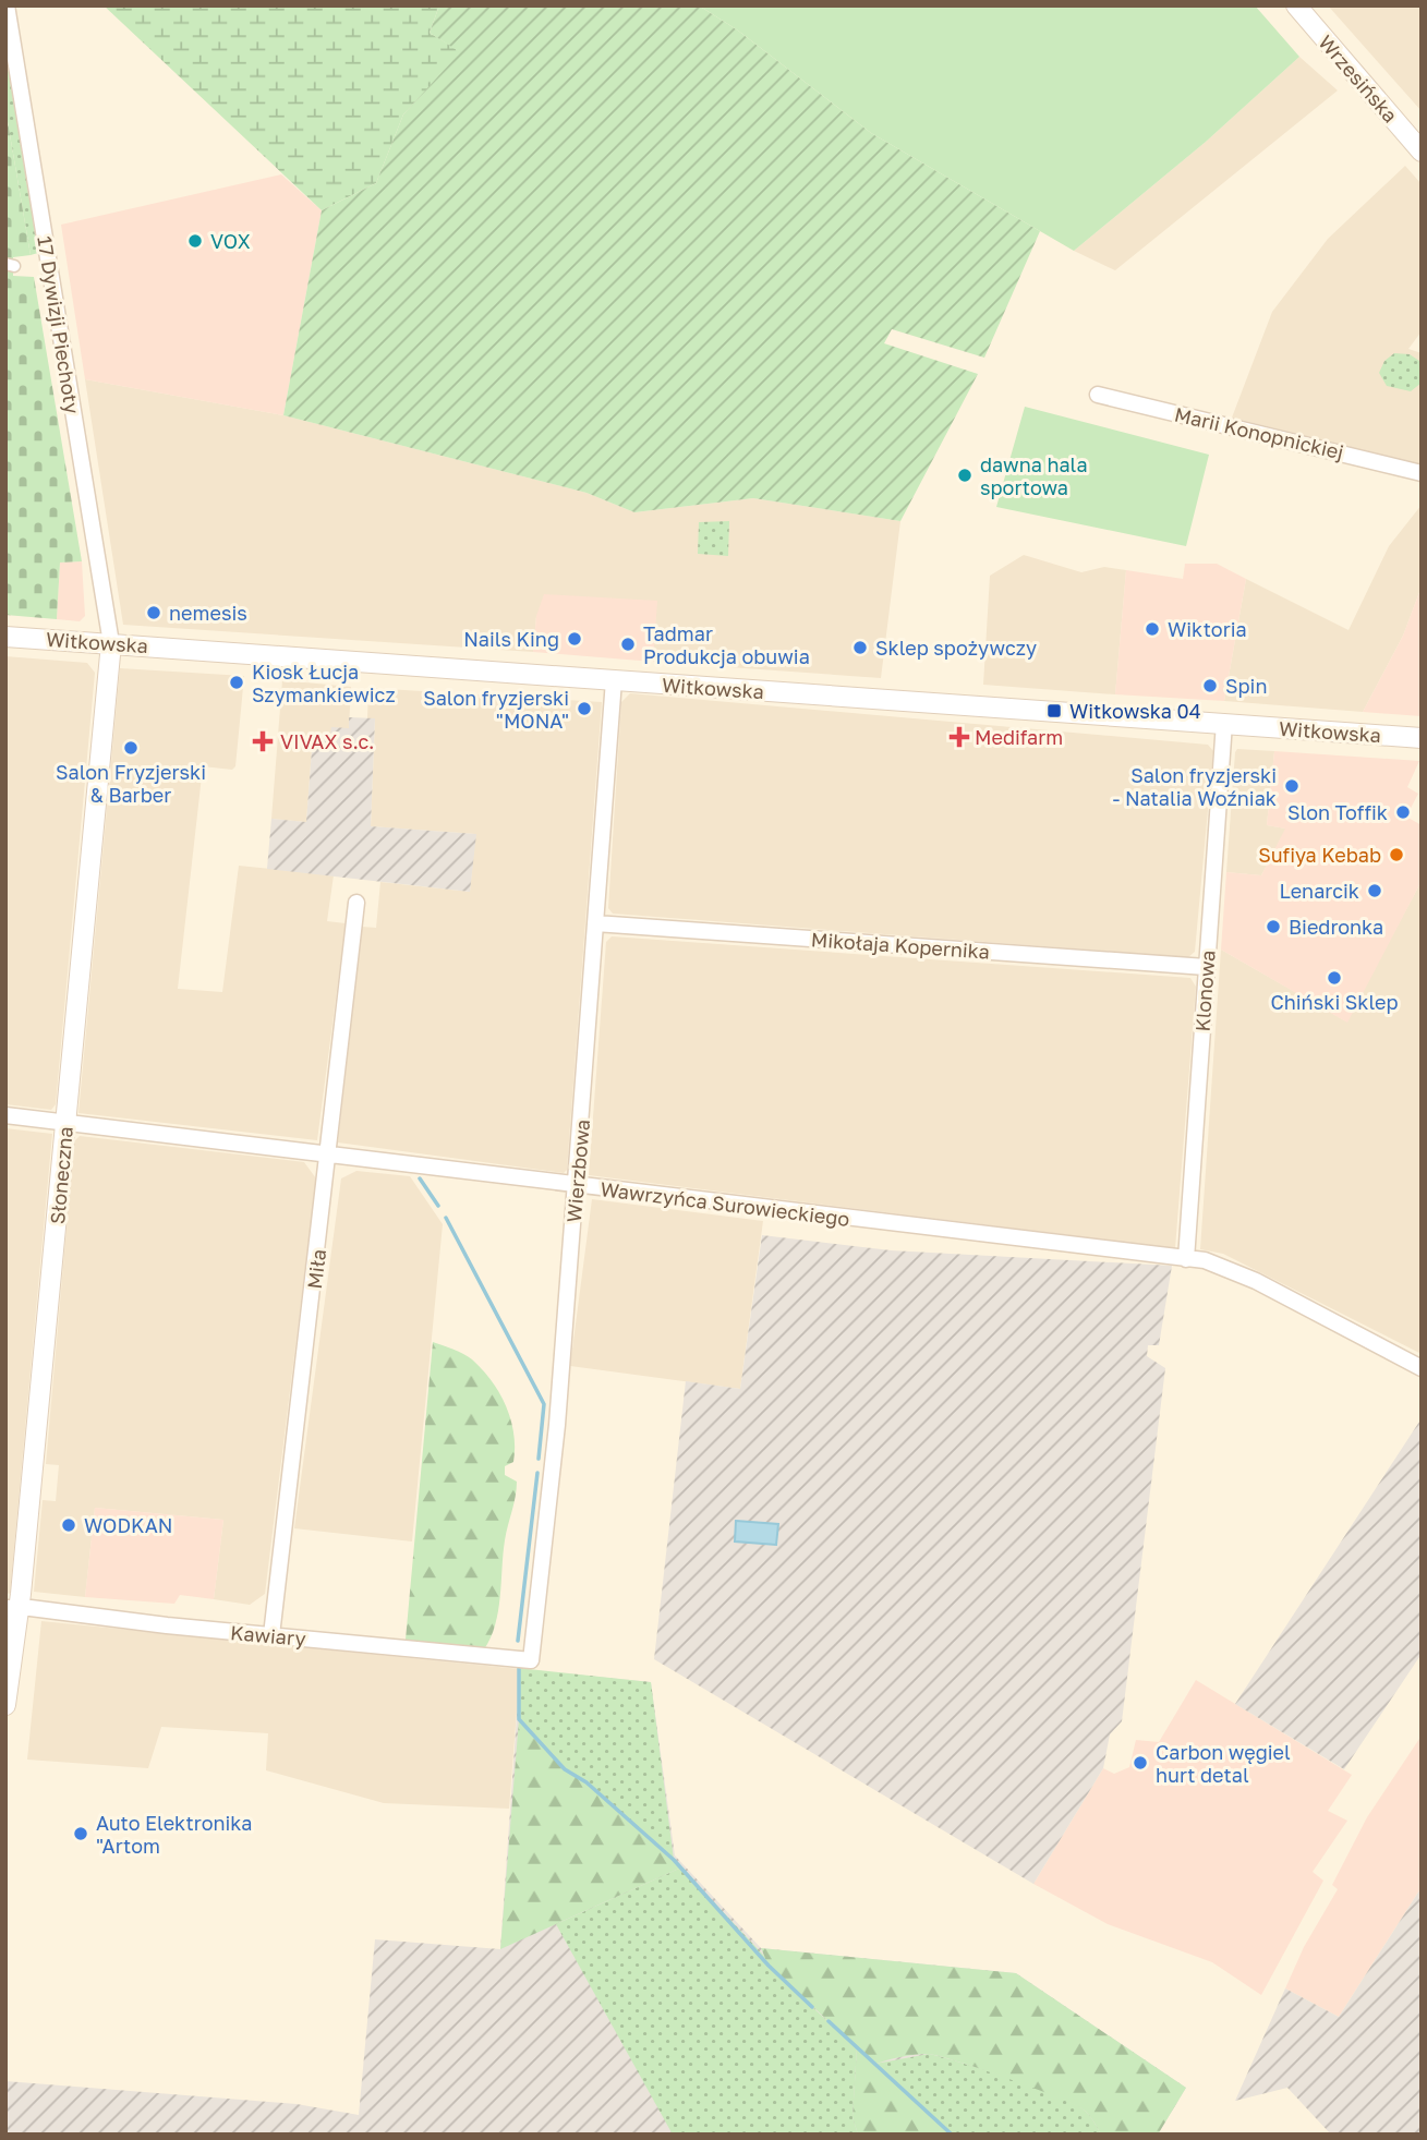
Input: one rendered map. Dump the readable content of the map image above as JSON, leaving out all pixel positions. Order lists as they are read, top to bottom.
{
  "streets": {
    "street": [
      "Wrzesińska",
      "17 Dywizji Piechoty",
      "Marii Konopnickiej",
      "Witkowska",
      "Mikołaja Kopernika",
      "Klonowa",
      "Wierzbowa",
      "Słoneczna",
      "Wawrzyńca Surowieckiego",
      "Miła",
      "Kawiary"
    ]
  },
  "crossings": [
    ["17 Dywizji Piechoty", "Witkowska"],
    ["17 Dywizji Piechoty", "Słoneczna"],
    ["Witkowska", "Klonowa"],
    ["Witkowska", "Wierzbowa"],
    ["Witkowska", "Słoneczna"],
    ["Mikołaja Kopernika", "Klonowa"],
    ["Mikołaja Kopernika", "Wierzbowa"],
    ["Klonowa", "Wawrzyńca Surowieckiego"],
    ["Wierzbowa", "Wawrzyńca Surowieckiego"],
    ["Wierzbowa", "Kawiary"],
    ["Słoneczna", "Wawrzyńca Surowieckiego"],
    ["Słoneczna", "Kawiary"],
    ["Wawrzyńca Surowieckiego", "Miła"],
    ["Miła", "Kawiary"]
  ],
  "places": {
    "other": [
      "VOX",
      "dawna hala sportowa",
      "nemesis",
      "Wiktoria",
      "Nails King",
      "Tadmar Produkcja obuwia",
      "Sklep spożywczy",
      "Kiosk Łucja Szymankiewicz",
      "Spin",
      "Salon fryzjerski \"MONA\"",
      "Salon Fryzjerski & Barber",
      "Salon fryzjerski - Natalia Woźniak",
      "Slon Toffik",
      "Sufiya Kebab",
      "Lenarcik",
      "Biedronka",
      "Chiński Sklep",
      "WODKAN",
      "Carbon węgiel hurt detal",
      "Auto Elektronika \"Artom"
    ],
    "transit": ["Witkowska 04"],
    "health": ["Medifarm", "VIVAX s.c."]
  }
}
